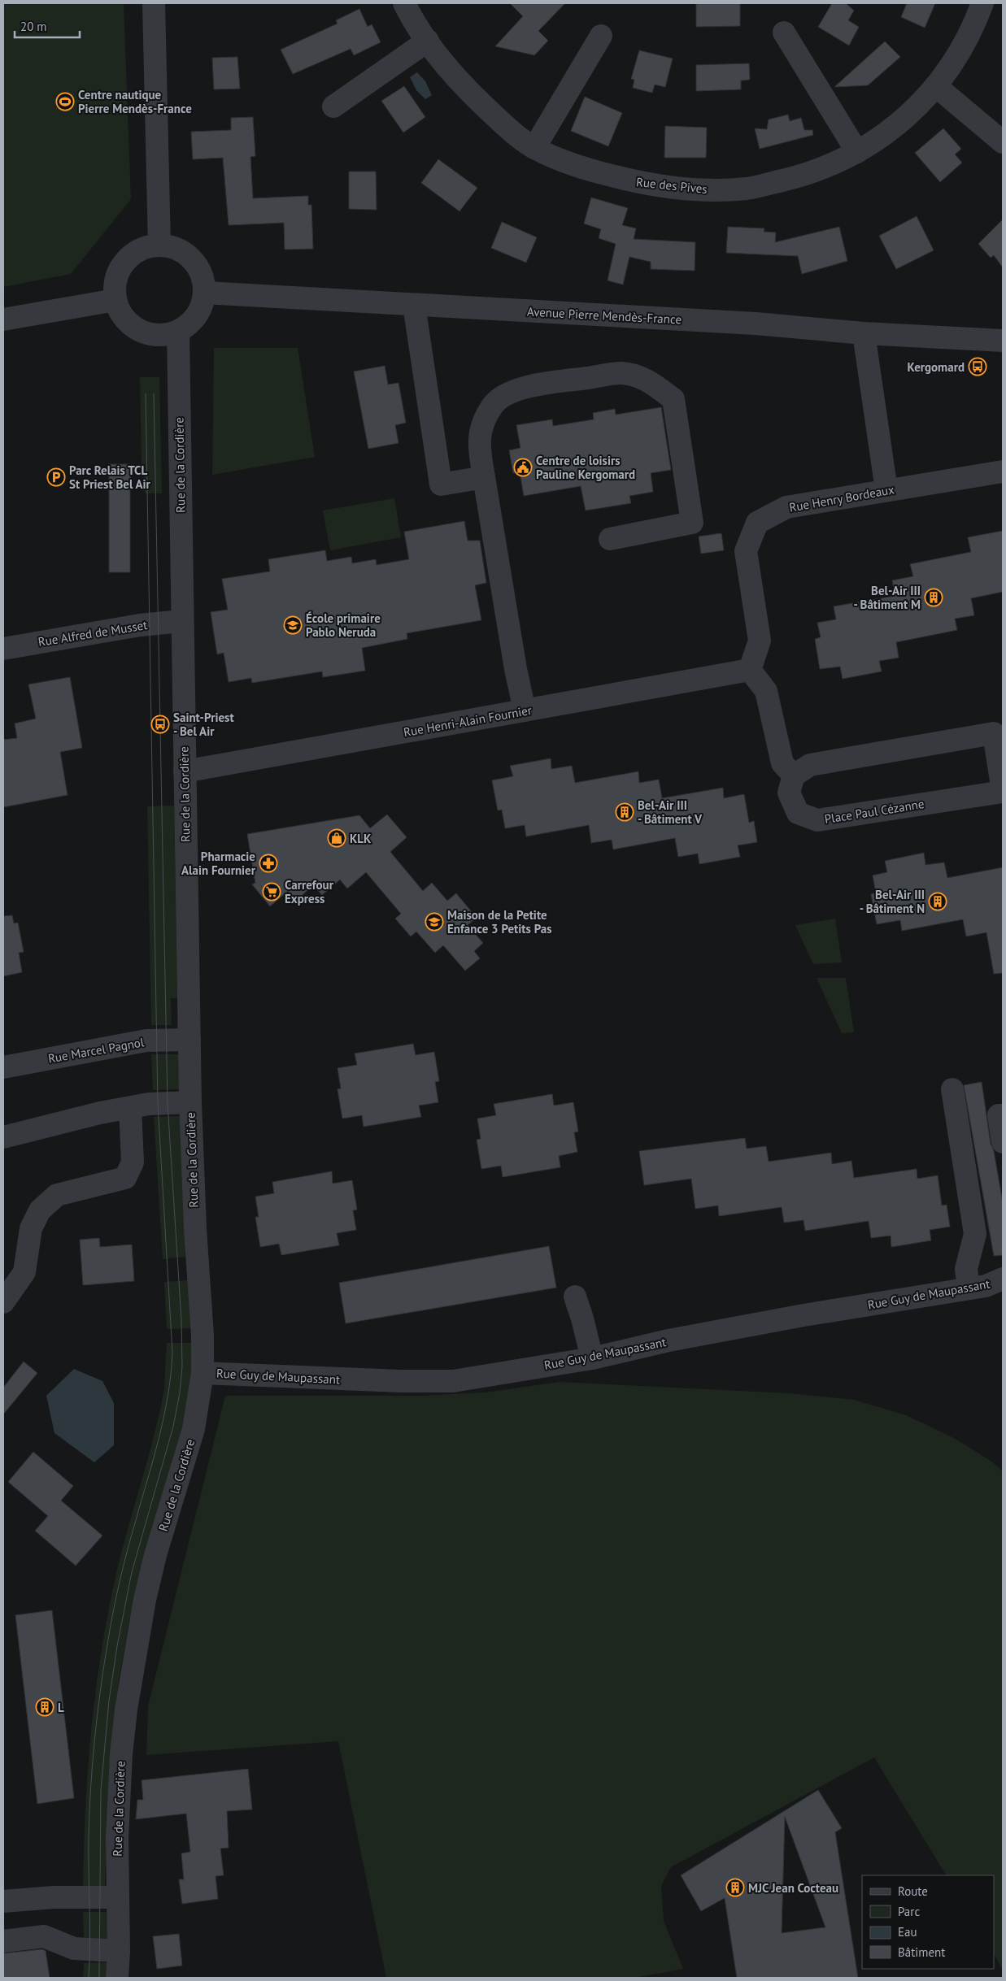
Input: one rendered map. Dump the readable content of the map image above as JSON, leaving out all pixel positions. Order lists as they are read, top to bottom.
{
  "streets": {
    "street": [
      "Rue des Pives",
      "Avenue Pierre Mendès-France",
      "Rue de la Cordière",
      "Rue Henry Bordeaux",
      "Rue Alfred de Musset",
      "Rue Henri-Alain Fournier",
      "Place Paul Cézanne",
      "Rue Marcel Pagnol",
      "Rue Guy de Maupassant"
    ]
  },
  "crossings": [
    ["Avenue Pierre Mendès-France", "Rue de la Cordière"],
    ["Rue de la Cordière", "Rue Alfred de Musset"],
    ["Rue de la Cordière", "Rue Henri-Alain Fournier"],
    ["Rue de la Cordière", "Rue Marcel Pagnol"],
    ["Rue de la Cordière", "Rue Guy de Maupassant"],
    ["Rue Henry Bordeaux", "Rue Henri-Alain Fournier"]
  ],
  "places": {
    "sports": ["Centre nautique Pierre Mendès-France"],
    "bus stop": ["Kergomard", "Saint-Priest - Bel Air"],
    "public building": ["Centre de loisirs Pauline Kergomard"],
    "parking": ["Parc Relais TCL St Priest Bel Air"],
    "building": [
      "Bel-Air III - Bâtiment M",
      "Bel-Air III - Bâtiment V",
      "Bel-Air III - Bâtiment N",
      "L",
      "MJC Jean Cocteau"
    ],
    "school or university": ["École primaire Pablo Neruda", "Maison de la Petite Enfance 3 Petits Pas"],
    "shop": ["KLK"],
    "pharmacy": ["Pharmacie Alain Fournier"],
    "supermarket": ["Carrefour Express"]
  },
  "legend": [
    "Route",
    "Parc",
    "Eau",
    "Bâtiment"
  ],
  "scale_bar": "20 m"
}
